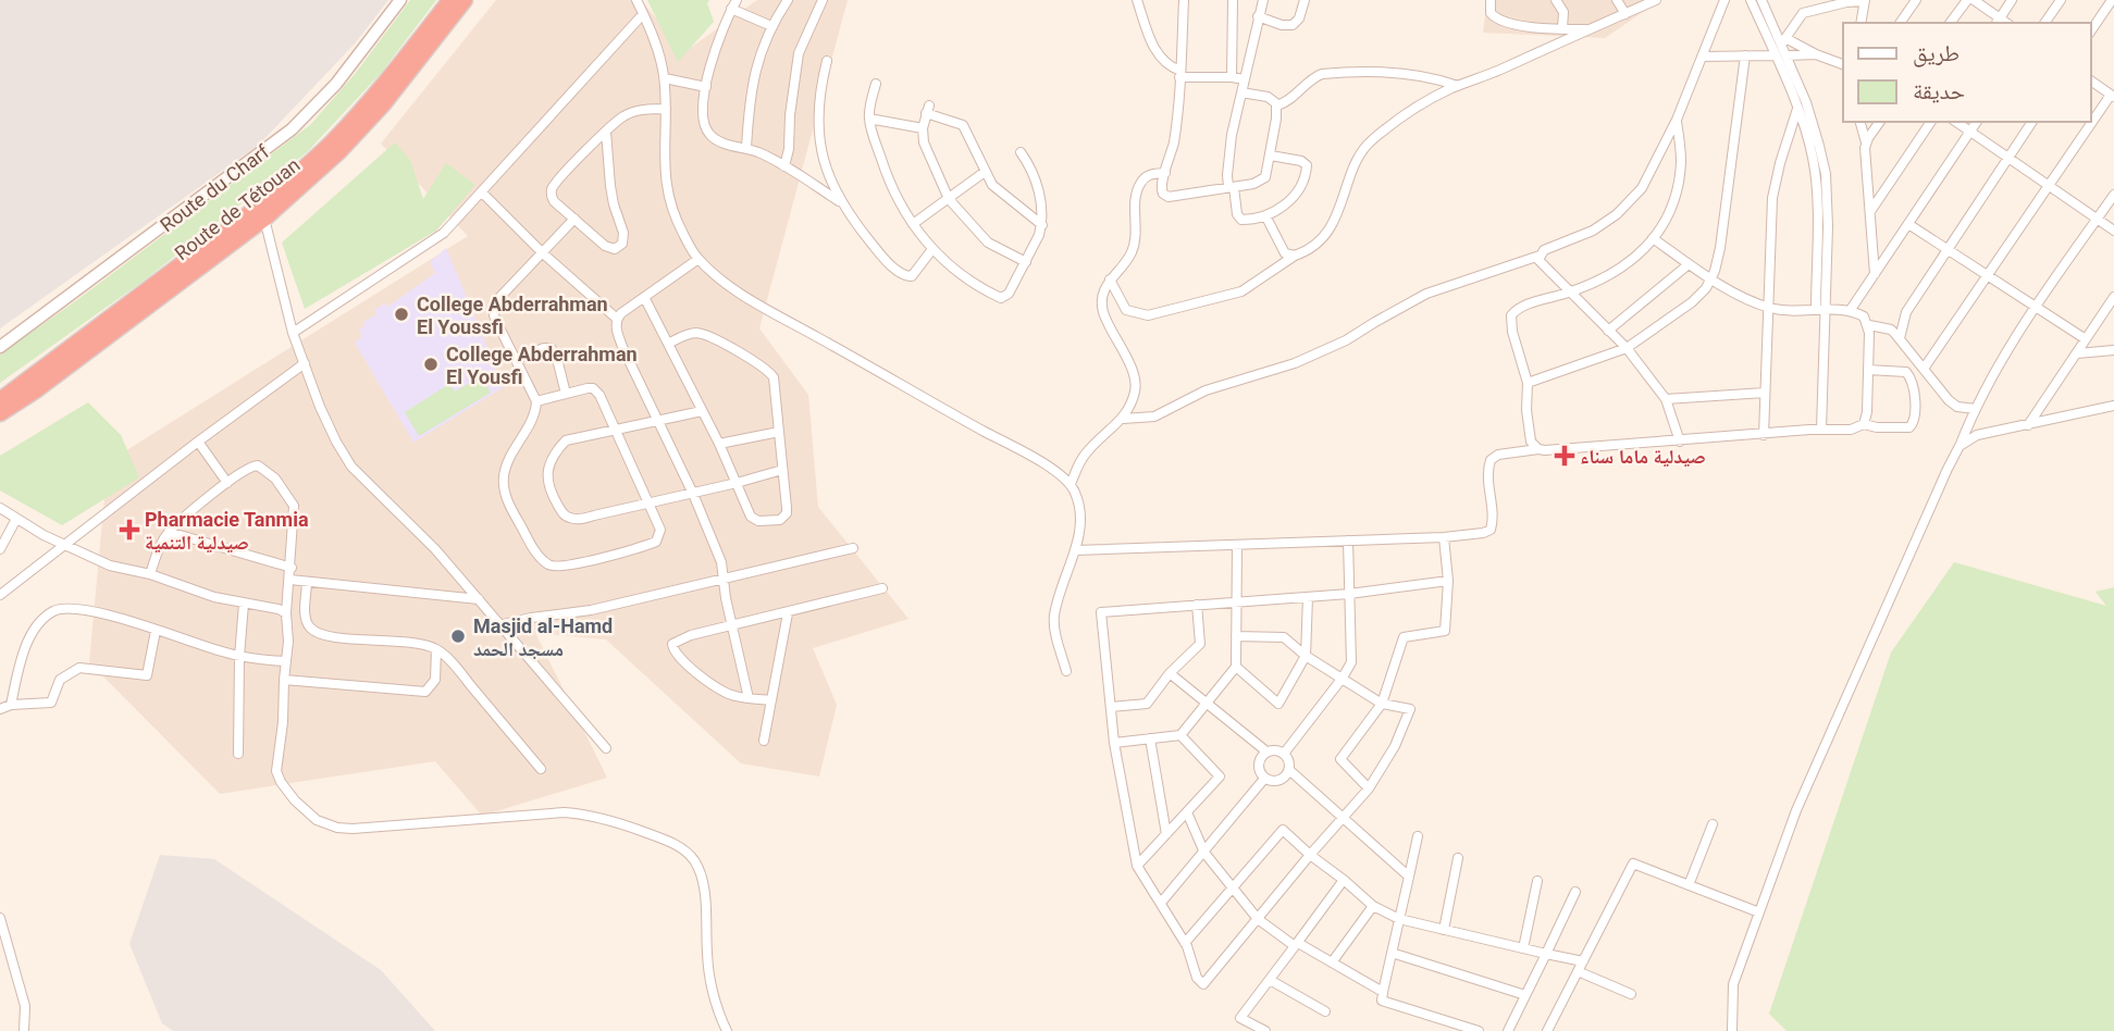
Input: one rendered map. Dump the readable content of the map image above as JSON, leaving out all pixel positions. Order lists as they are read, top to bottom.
{
  "streets": {
    "highway": ["Route de Tétouan"],
    "street": ["Route du Charf"]
  },
  "places": {
    "other": ["College Abderrahman El Youssfi", "College Abderrahman El Yousfi", "Masjid al-Hamd مسجد الحمد"],
    "health": ["صيدلية ماما سناء", "Pharmacie Tanmia صيدلية التنمية"]
  },
  "legend": ["طريق", "حديقة"]
}
